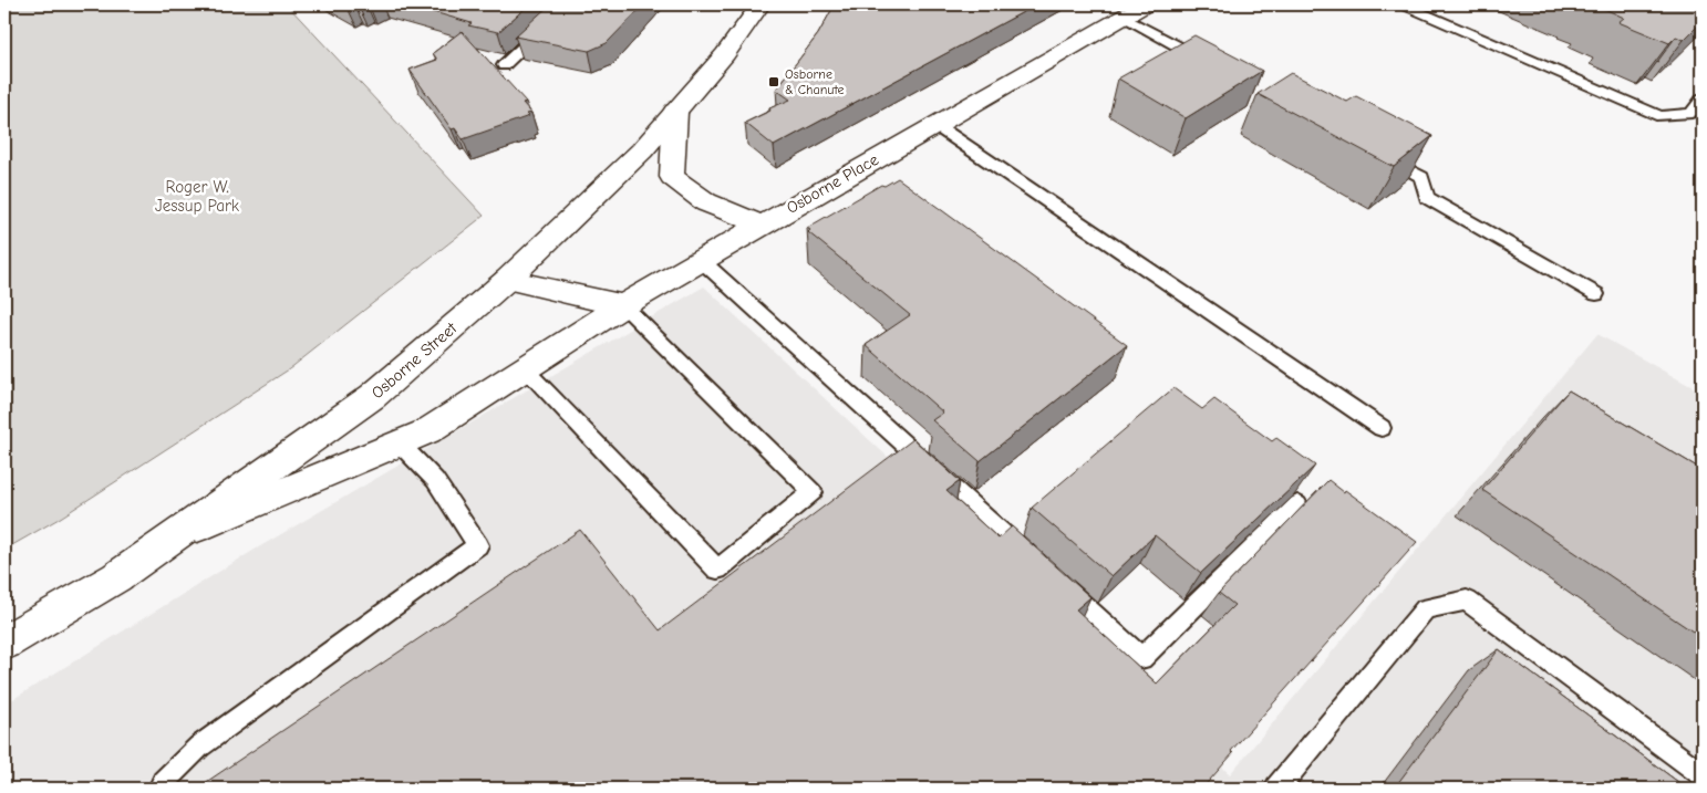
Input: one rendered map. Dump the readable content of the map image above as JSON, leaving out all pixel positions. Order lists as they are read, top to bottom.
{
  "streets": {
    "street": ["Osborne Place", "Osborne Street"]
  },
  "crossings": [
    ["Osborne Place", "Osborne Street"]
  ],
  "parks": ["Roger W. Jessup Park"],
  "places": {
    "transit": ["Osborne & Chanute"]
  }
}
